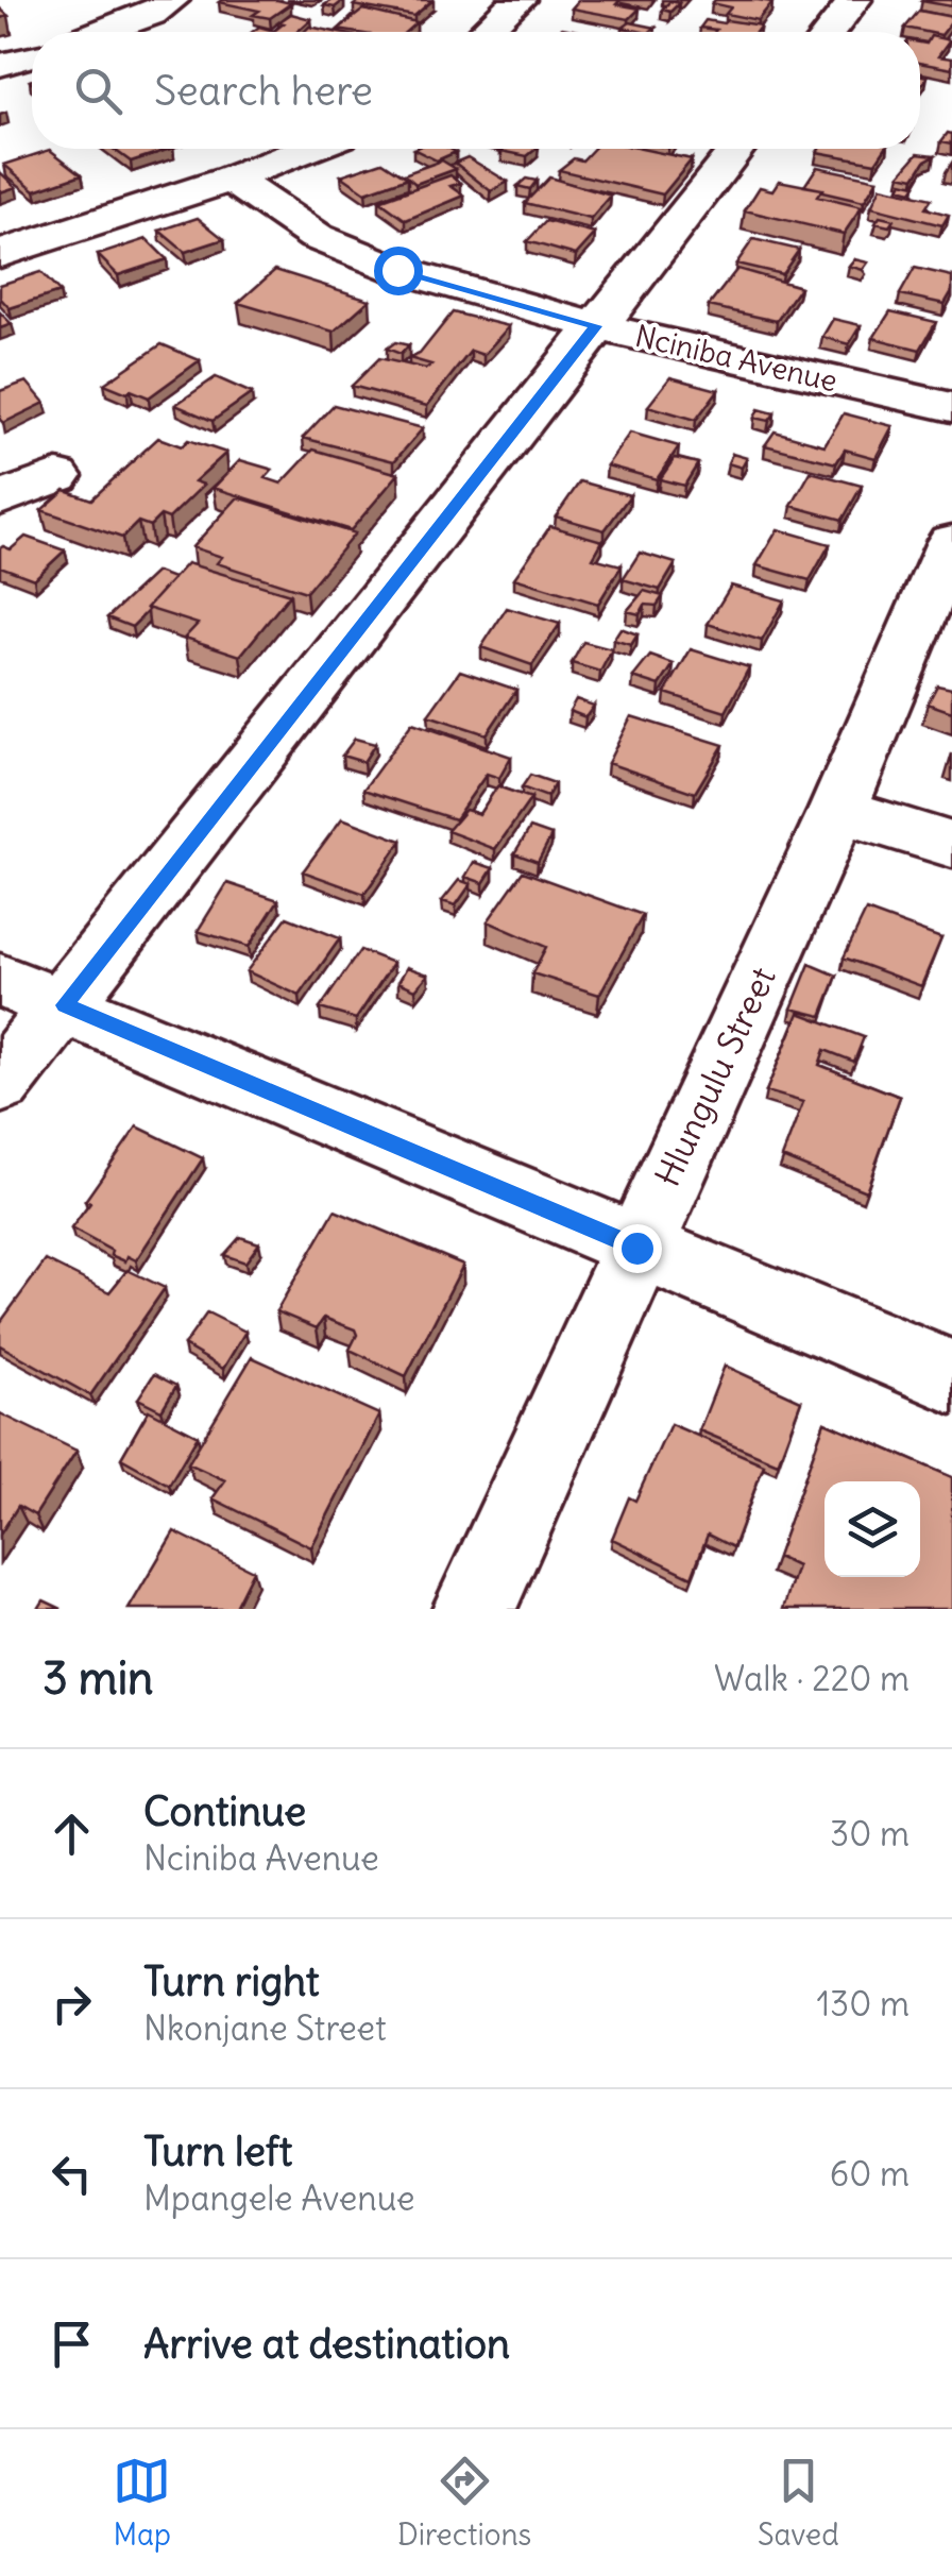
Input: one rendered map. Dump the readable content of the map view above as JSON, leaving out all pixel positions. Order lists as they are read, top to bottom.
{
  "streets": {
    "street": ["Nciniba Avenue", "Hlungulu Street"]
  },
  "page": {
    "search": "Search here",
    "heading": ["3 min", "Walk · 220 m"],
    "list": [
      ["Continue", "Nciniba Avenue", "30 m"],
      ["Turn right", "Nkonjane Street", "130 m"],
      ["Turn left", "Mpangele Avenue", "60 m"],
      "Arrive at destination"
    ],
    "nav": ["Map", "Directions", "Saved"]
  }
}
